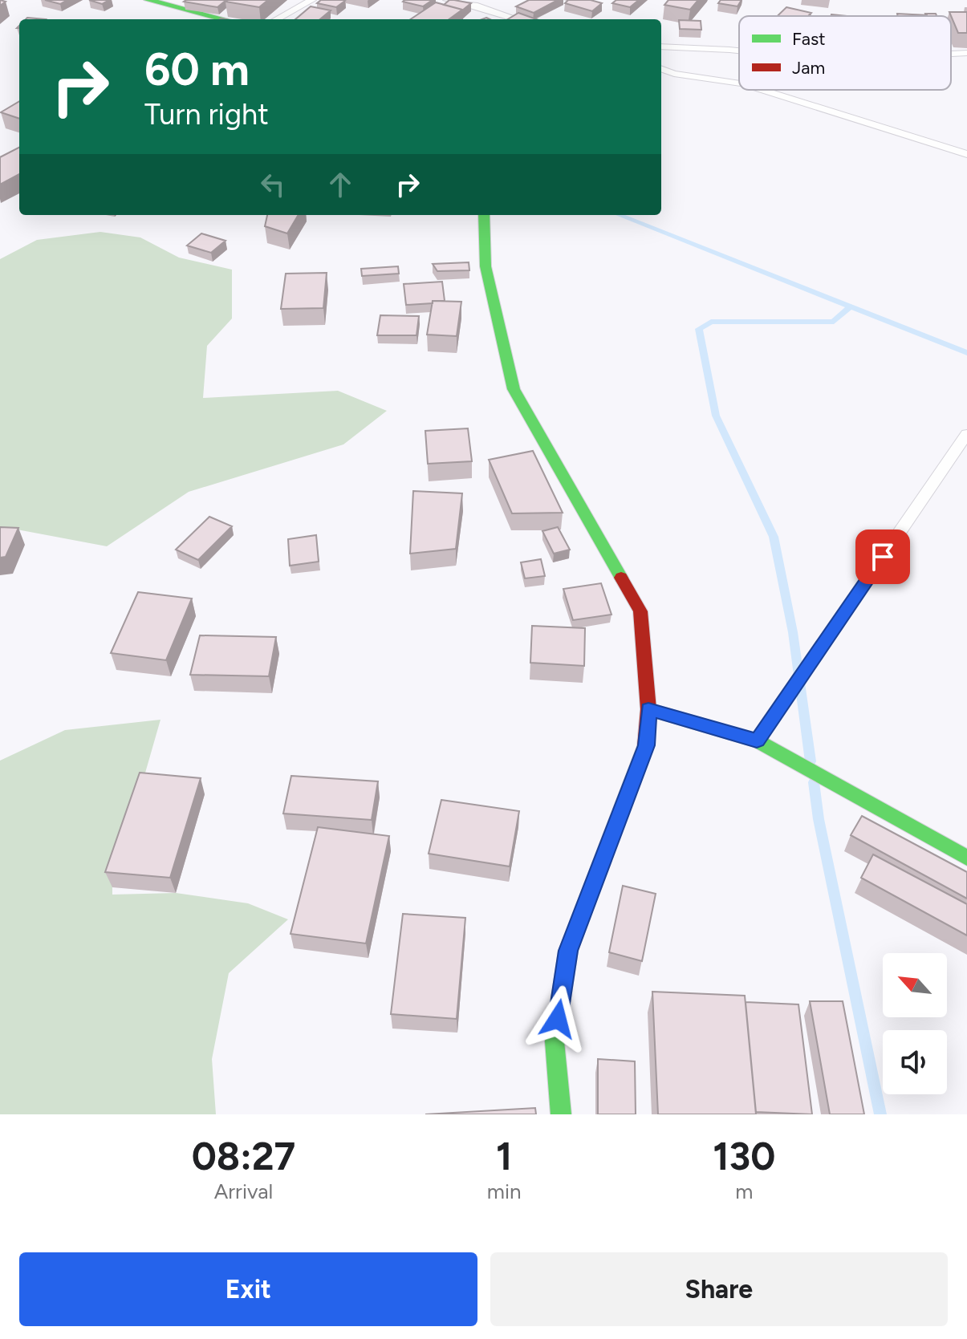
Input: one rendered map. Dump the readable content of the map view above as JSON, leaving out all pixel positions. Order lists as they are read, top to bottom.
{
  "legend": ["Fast", "Jam"],
  "north": "top left",
  "page": {
    "turn": ["60 m", "Turn right"],
    "eta": [
      "08:27",
      "Arrival",
      "1",
      "min",
      "130",
      "m"
    ],
    "buttons": ["Exit", "Share"]
  }
}
